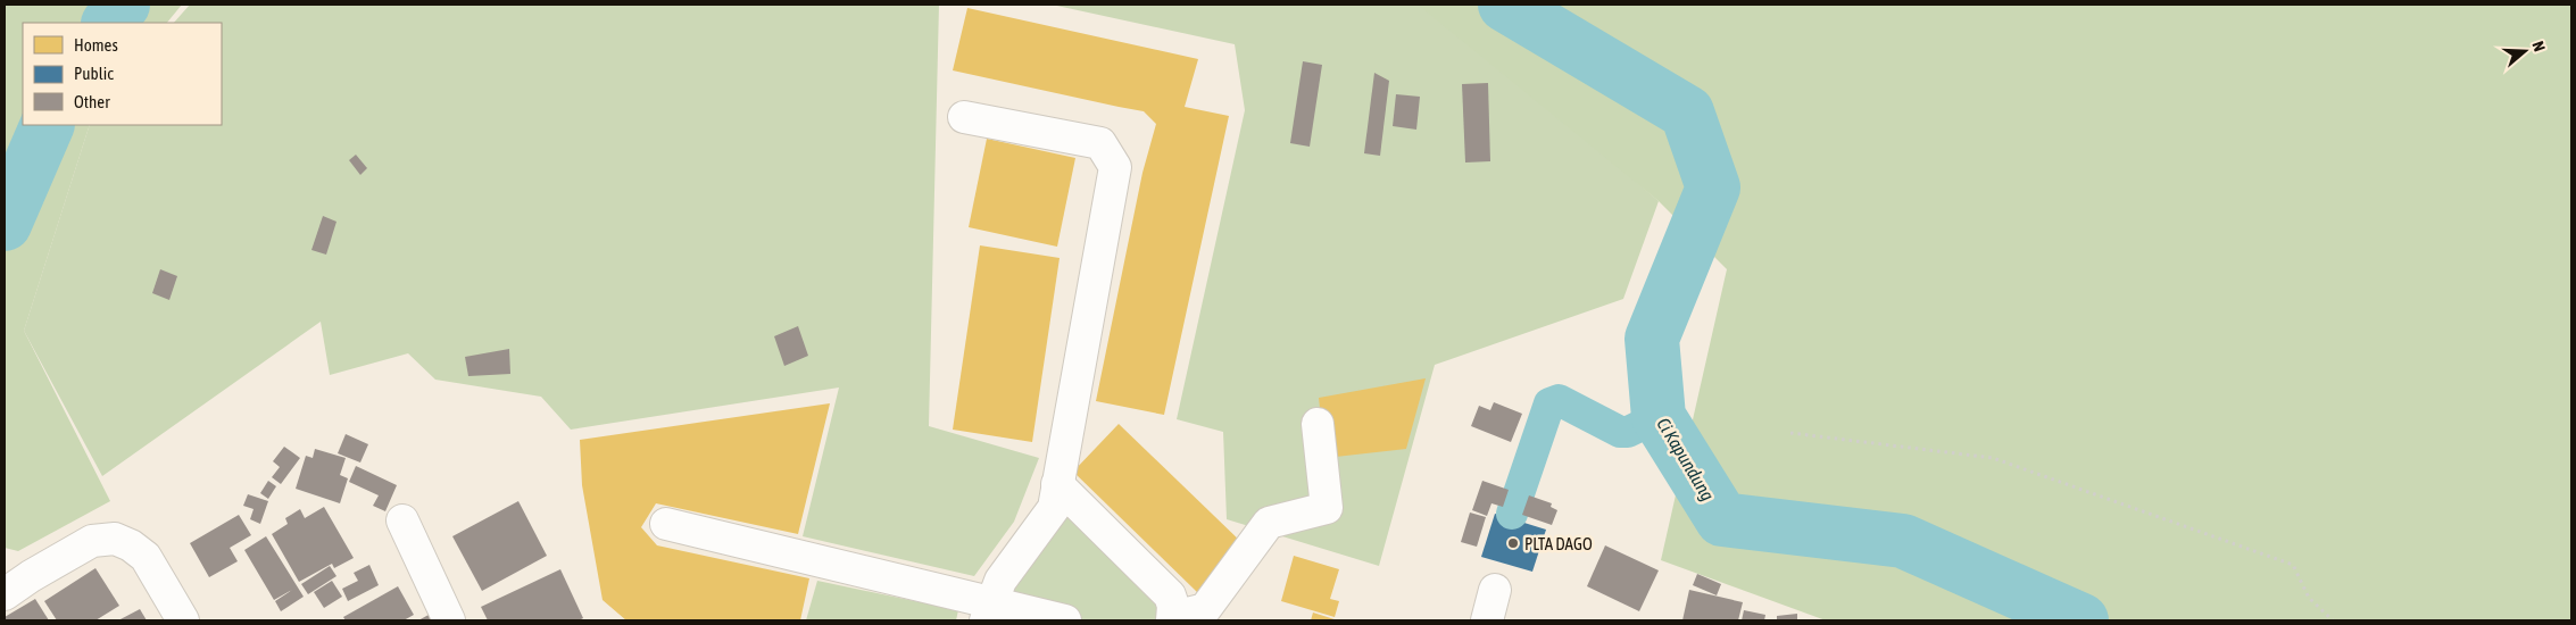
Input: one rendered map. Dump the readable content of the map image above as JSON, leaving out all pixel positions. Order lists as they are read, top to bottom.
{
  "water": ["Ci Kapundung"],
  "places": ["PLTA DAGO"],
  "legend": ["Homes", "Public", "Other"],
  "north": "right"
}
